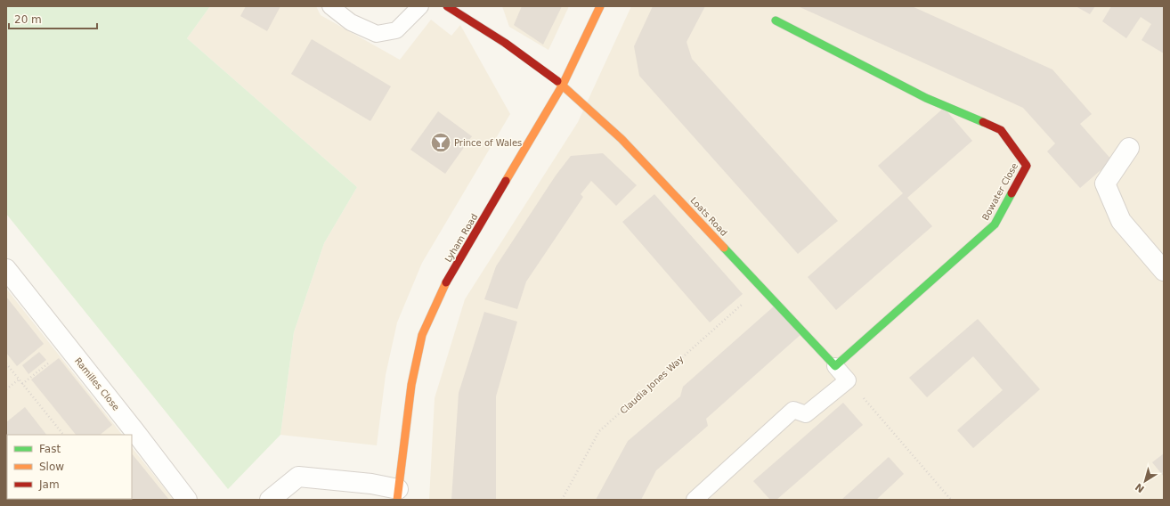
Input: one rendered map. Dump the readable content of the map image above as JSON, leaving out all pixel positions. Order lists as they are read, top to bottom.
{
  "streets": {
    "street": [
      "Bowater Close",
      "Loats Road",
      "Lyham Road",
      "Ramilles Close"
    ],
    "path": ["Claudia Jones Way"]
  },
  "crossings": [
    ["Bowater Close", "Loats Road"],
    ["Loats Road", "Lyham Road"],
    ["Loats Road", "Claudia Jones Way"]
  ],
  "places": {
    "bar": ["Prince of Wales"]
  },
  "legend": ["Fast", "Slow", "Jam"],
  "scale_bar": "20 m",
  "north": "bottom left"
}
